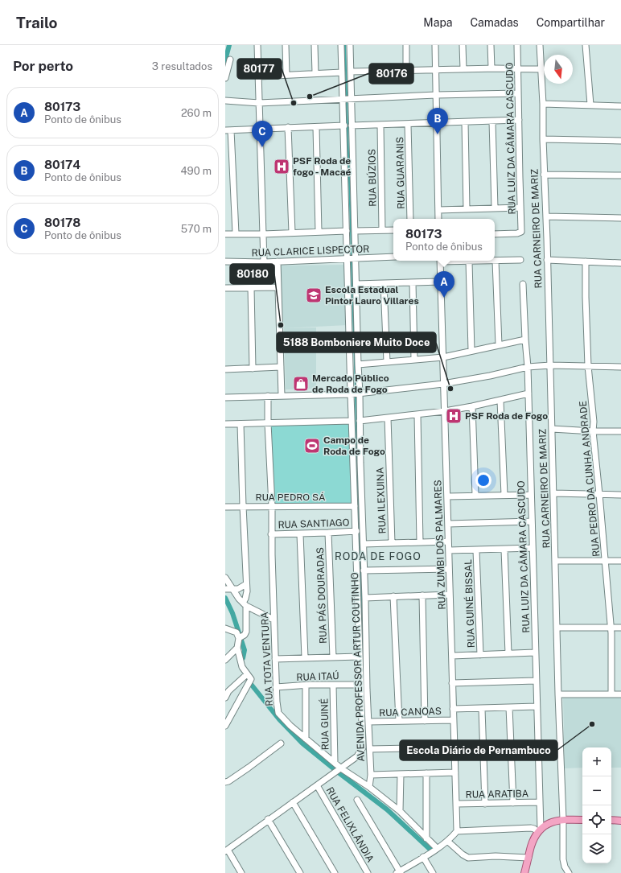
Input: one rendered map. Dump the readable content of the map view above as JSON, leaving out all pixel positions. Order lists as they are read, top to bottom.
{
  "streets": {
    "street": [
      "RUA LUIZ DA CÂMARA CASCUDO",
      "RUA GUARANIS",
      "RUA BÚZIOS",
      "RUA CARNEIRO DE MARIZ",
      "RUA CLARICE LISPECTOR",
      "RUA PEDRO DA CUNHA ANDRADE",
      "RUA PEDRO SÁ",
      "RUA ILEXUINA",
      "RUA SANTIAGO",
      "RUA ZUMBI DOS PALMARES",
      "RUA PÁS DOURADAS",
      "RUA GUINÉ BISSAL",
      "RUA TOTA VENTURA",
      "AVENIDA PROFESSOR ARTUR COUTINHO",
      "RUA ITAÚ",
      "RUA CANOAS",
      "RUA GUINÉ",
      "RUA ARATIBA",
      "RUA FELIXLÂNDIA"
    ]
  },
  "crossings": [
    ["RUA LUIZ DA CÂMARA CASCUDO", "RUA ARATIBA"],
    ["RUA CLARICE LISPECTOR", "AVENIDA PROFESSOR ARTUR COUTINHO"],
    ["RUA PEDRO SÁ", "RUA TOTA VENTURA"],
    ["RUA PEDRO SÁ", "AVENIDA PROFESSOR ARTUR COUTINHO"],
    ["RUA SANTIAGO", "RUA PÁS DOURADAS"],
    ["RUA SANTIAGO", "RUA TOTA VENTURA"],
    ["RUA SANTIAGO", "AVENIDA PROFESSOR ARTUR COUTINHO"],
    ["RUA ZUMBI DOS PALMARES", "RUA CANOAS"],
    ["RUA ZUMBI DOS PALMARES", "RUA ARATIBA"],
    ["RUA TOTA VENTURA", "AVENIDA PROFESSOR ARTUR COUTINHO"],
    ["RUA TOTA VENTURA", "RUA ITAÚ"],
    ["RUA TOTA VENTURA", "RUA GUINÉ"],
    ["AVENIDA PROFESSOR ARTUR COUTINHO", "RUA ITAÚ"],
    ["AVENIDA PROFESSOR ARTUR COUTINHO", "RUA CANOAS"],
    ["AVENIDA PROFESSOR ARTUR COUTINHO", "RUA FELIXLÂNDIA"],
    ["RUA ITAÚ", "RUA GUINÉ"]
  ],
  "districts": ["RODA DE FOGO"],
  "places": {
    "other": [
      "80176",
      "80177",
      "80180",
      "5188 Bomboniere Muito Doce",
      "Escola Diário de Pernambuco"
    ],
    "hospital": ["PSF Roda de fogo - Macaé", "PSF Roda de Fogo"],
    "school or university": ["Escola Estadual Pintor Lauro Villares"],
    "shop": ["Mercado Público de Roda de Fogo"],
    "sports": ["Campo de Roda de Fogo"]
  },
  "north": "bottom",
  "page": {
    "header": "Trailo",
    "nav": ["Mapa", "Camadas", "Compartilhar"],
    "heading": ["Por perto", "3 resultados"],
    "list": [
      {
        "mark": "A",
        "name": "80173",
        "note": "Ponto de ônibus",
        "value": "260 m"
      },
      {
        "mark": "B",
        "name": "80174",
        "note": "Ponto de ônibus",
        "value": "490 m"
      },
      {
        "mark": "C",
        "name": "80178",
        "note": "Ponto de ônibus",
        "value": "570 m"
      }
    ],
    "pins": ["B", "C", "A"],
    "popup": ["80173", "Ponto de ônibus"],
    "map_buttons": ["+", "−"]
  }
}
